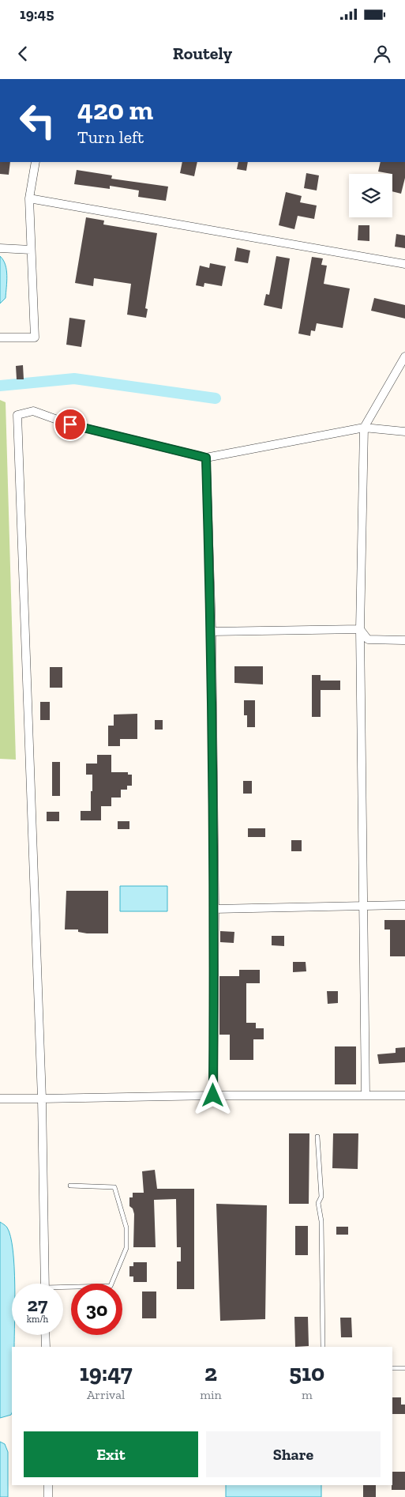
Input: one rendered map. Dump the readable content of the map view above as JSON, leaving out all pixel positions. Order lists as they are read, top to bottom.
{
  "page": {
    "status": "19:45",
    "header": "Routely",
    "turn": ["420 m", "Turn left"],
    "speed": "27 km/h",
    "limit": "30",
    "eta": [
      "19:47",
      "Arrival",
      "2",
      "min",
      "510",
      "m"
    ],
    "buttons": ["Exit", "Share"]
  }
}
